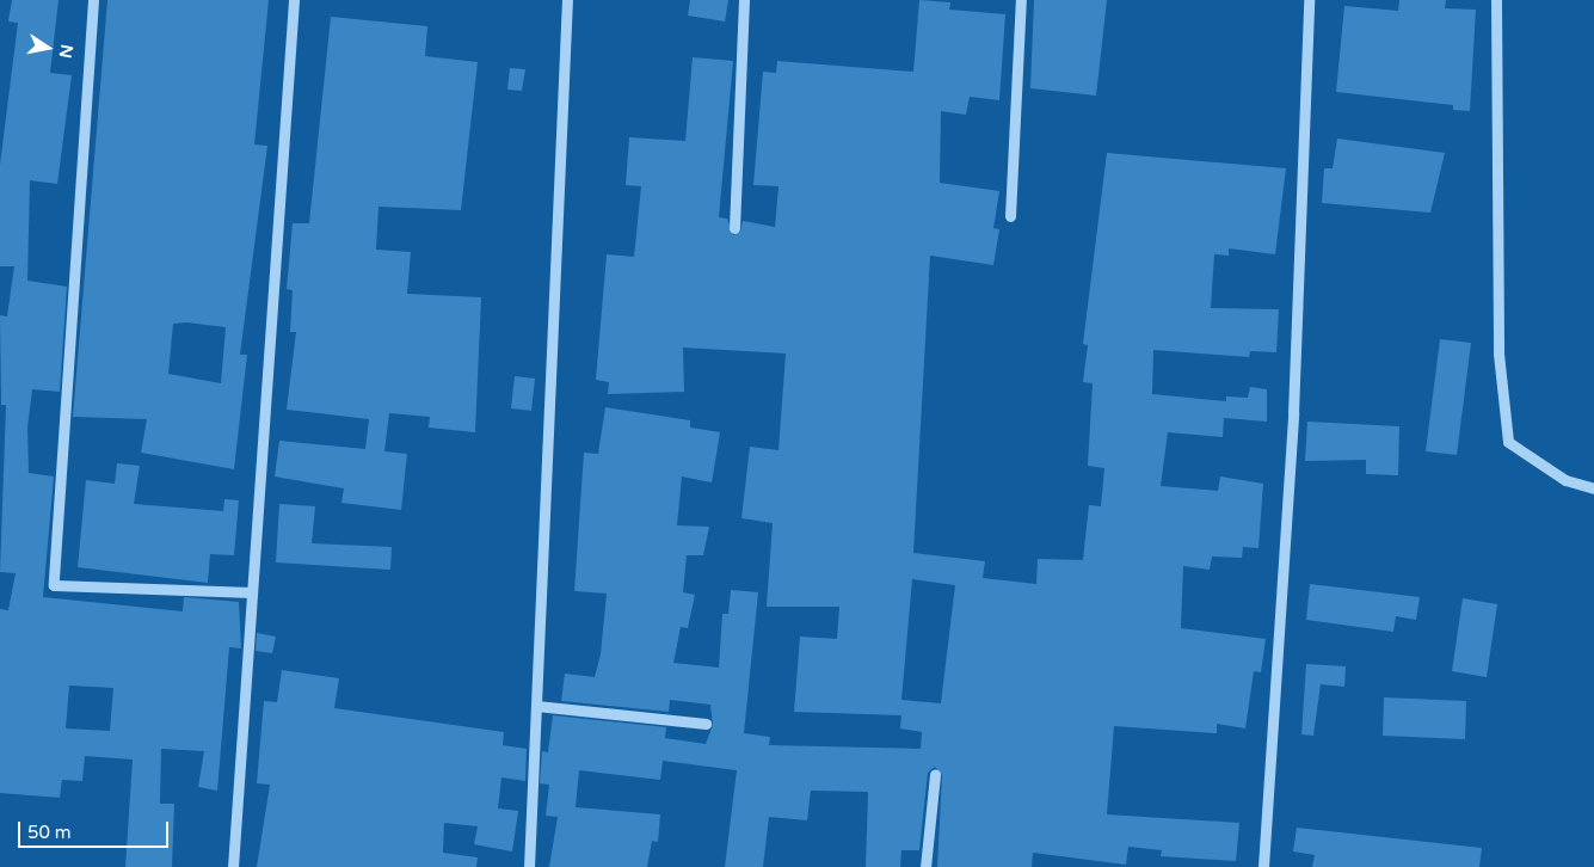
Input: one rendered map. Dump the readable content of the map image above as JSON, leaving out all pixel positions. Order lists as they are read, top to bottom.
{
  "scale_bar": "50 m",
  "north": "right"
}
